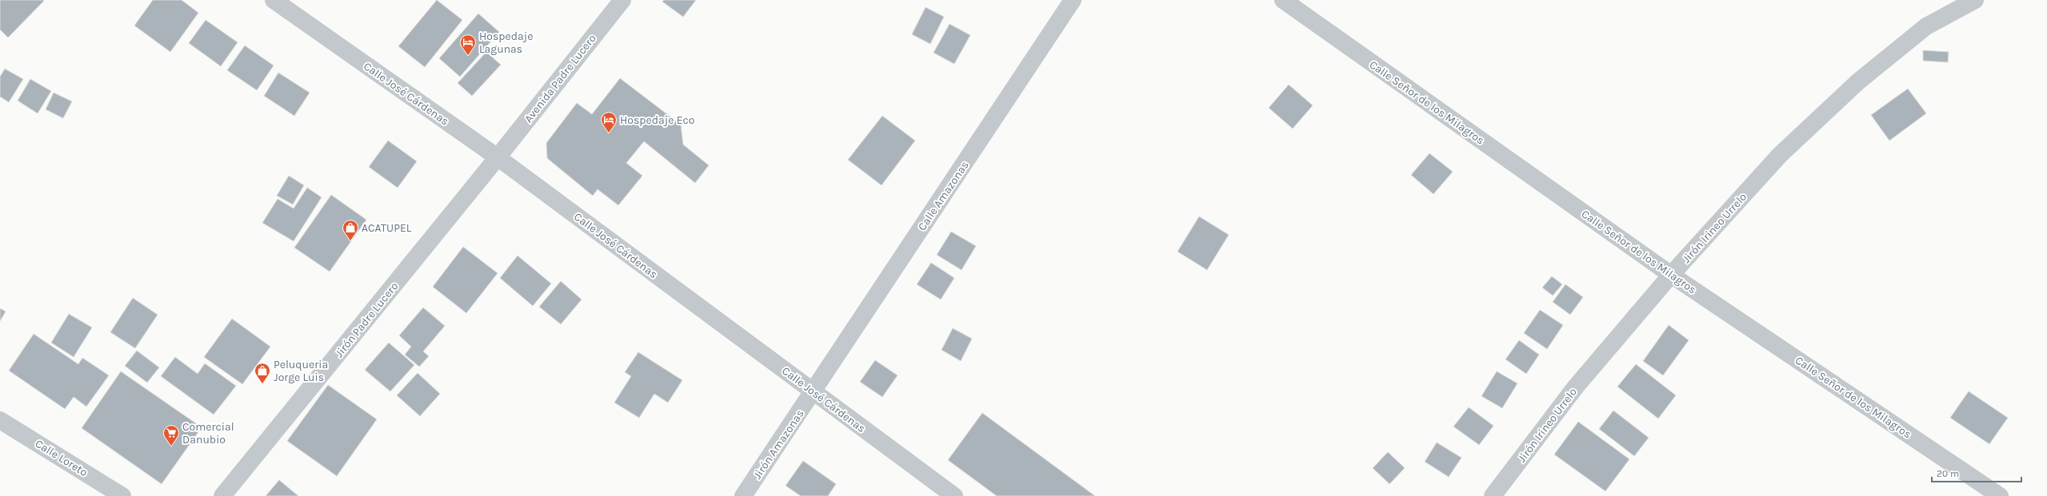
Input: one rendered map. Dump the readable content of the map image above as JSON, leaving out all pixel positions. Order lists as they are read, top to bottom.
{
  "streets": {
    "street": [
      "Avenida Padre Lucero",
      "Calle José Cárdenas",
      "Calle Señor de los Milagros",
      "Calle Amazonas",
      "Jirón Irineo Urrelo",
      "Jirón Padre Lucero",
      "Jirón Amazonas",
      "Calle Loreto"
    ]
  },
  "crossings": [
    ["Avenida Padre Lucero", "Calle José Cárdenas"],
    ["Avenida Padre Lucero", "Jirón Padre Lucero"],
    ["Calle José Cárdenas", "Calle Amazonas"],
    ["Calle José Cárdenas", "Jirón Padre Lucero"],
    ["Calle José Cárdenas", "Jirón Amazonas"],
    ["Calle Señor de los Milagros", "Jirón Irineo Urrelo"],
    ["Calle Amazonas", "Jirón Amazonas"]
  ],
  "places": {
    "hotel": ["Hospedaje Lagunas", "Hospedaje Eco"],
    "shop": ["ACATUPEL", "Peluqueria Jorge Luis"],
    "supermarket": ["Comercial Danubio"]
  },
  "scale_bar": "20 m"
}
